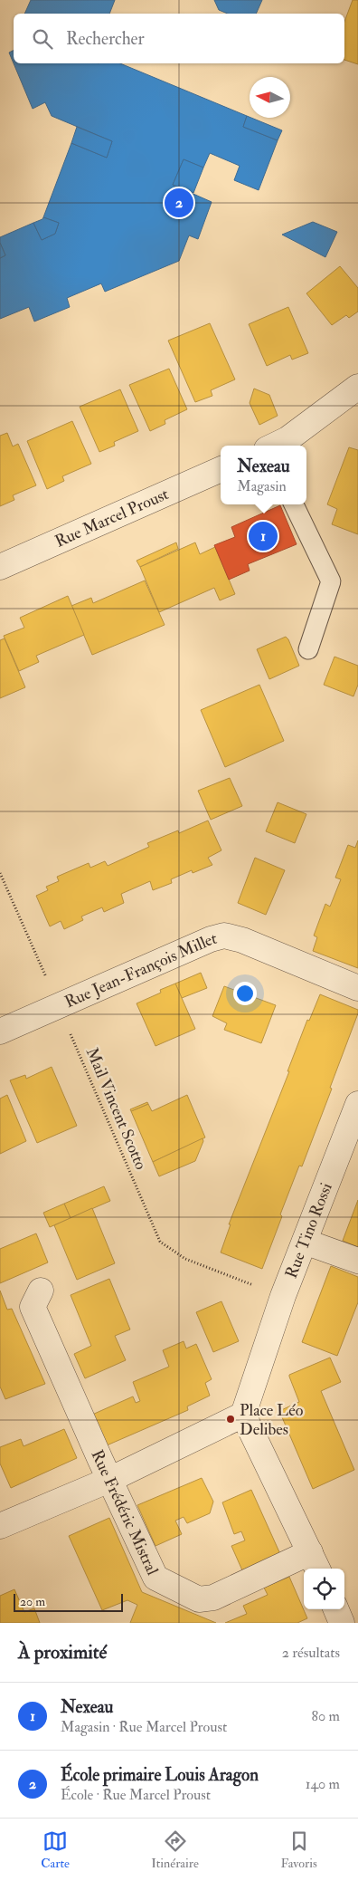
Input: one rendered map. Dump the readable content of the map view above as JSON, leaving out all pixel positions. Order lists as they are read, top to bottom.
{
  "streets": {
    "street": [
      "Rue Marcel Proust",
      "Rue Jean-François Millet",
      "Rue Tino Rossi",
      "Rue Frédéric Mistral"
    ],
    "path": ["Mail Vincent Scotto"]
  },
  "crossings": [
    ["Rue Jean-François Millet", "Mail Vincent Scotto"]
  ],
  "places": ["Place Léo Delibes"],
  "scale_bar": "20 m",
  "north": "left",
  "page": {
    "search": "Rechercher",
    "pins": ["2", "1"],
    "popup": ["Nexeau", "Magasin"],
    "scale": "20 m",
    "heading": ["À proximité", "2 résultats"],
    "list": [
      {
        "mark": "1",
        "name": "Nexeau",
        "note": "Magasin · Rue Marcel Proust",
        "value": "80 m"
      },
      {
        "mark": "2",
        "name": "École primaire Louis Aragon",
        "note": "École · Rue Marcel Proust",
        "value": "140 m"
      }
    ],
    "nav": ["Carte", "Itinéraire", "Favoris"]
  }
}
